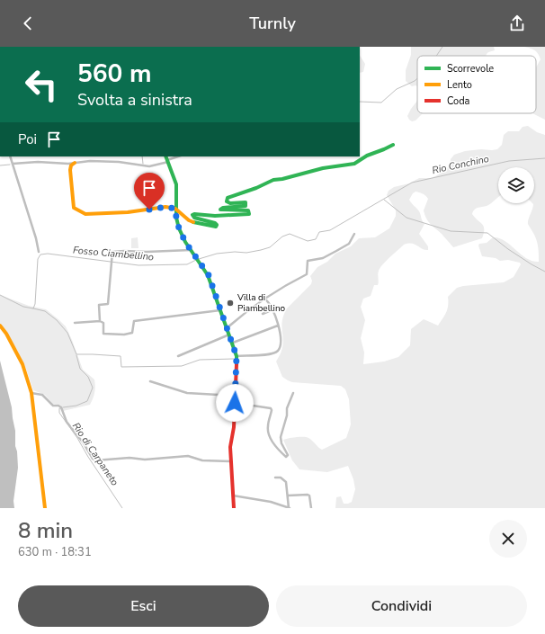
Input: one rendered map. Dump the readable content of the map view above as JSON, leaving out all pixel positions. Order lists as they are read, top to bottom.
{
  "water": ["Rio Conchino", "Fosso Ciambellino", "Rio di Carpaneto"],
  "places": ["Villa di Piambellino"],
  "legend": ["Scorrevole", "Lento", "Coda"],
  "page": {
    "header": "Turnly",
    "turn": ["560 m", "Svolta a sinistra"],
    "then": "Poi",
    "heading": ["8 min", "630 m · 18:31"],
    "buttons": ["Esci", "Condividi"]
  }
}
